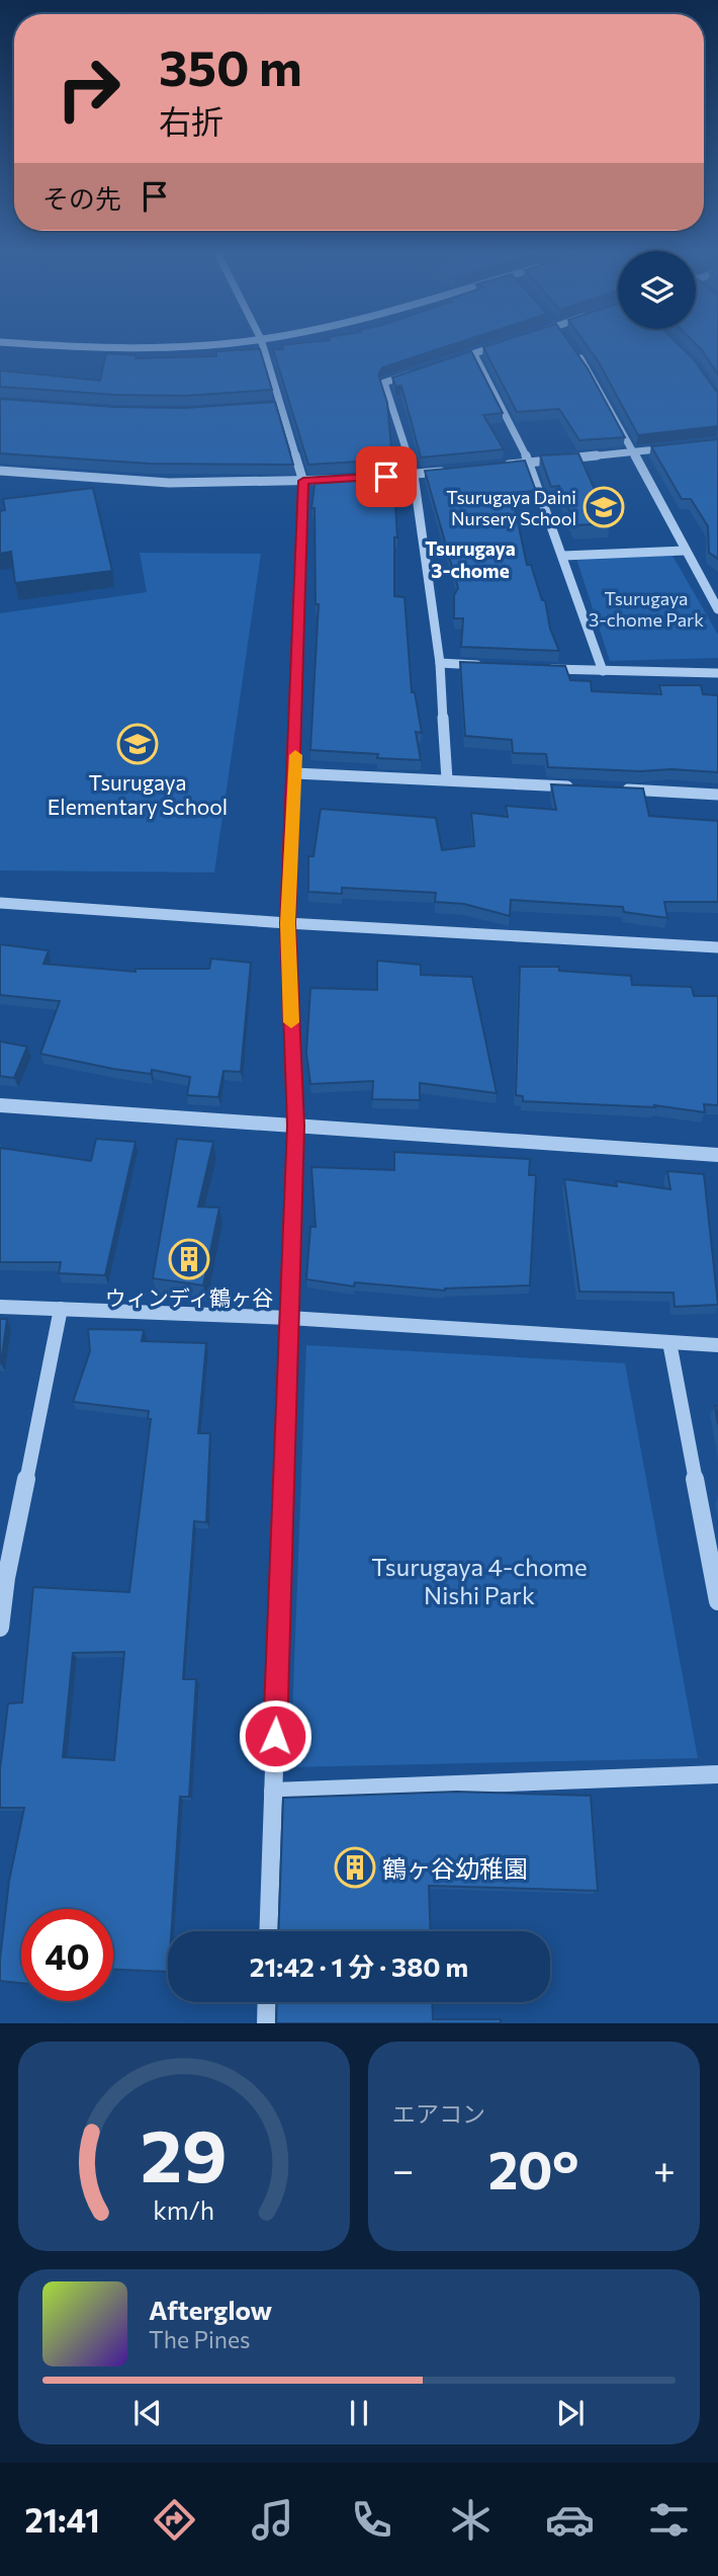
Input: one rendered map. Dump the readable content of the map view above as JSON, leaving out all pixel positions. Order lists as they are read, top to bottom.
{
  "districts": ["Tsurugaya 3-chome"],
  "parks": ["Tsurugaya 3-chome Park", "Tsurugaya 4-chome Nishi Park"],
  "places": {
    "school or university": ["Tsurugaya Daini Nursery School", "Tsurugaya Elementary School"],
    "building": ["ウィンディ鶴ヶ谷", "鶴ヶ谷幼稚園"]
  },
  "page": {
    "turn": ["350 m", "右折"],
    "then": "その先",
    "limit": "40",
    "trip": "21:42 · 1 分 · 380 m",
    "tile": "エアコン",
    "heat": ["−", "20°", "+"],
    "song": ["Afterglow", "The Pines"],
    "tabs": "21:41",
    "gauge": ["29", "km/h"]
  }
}
